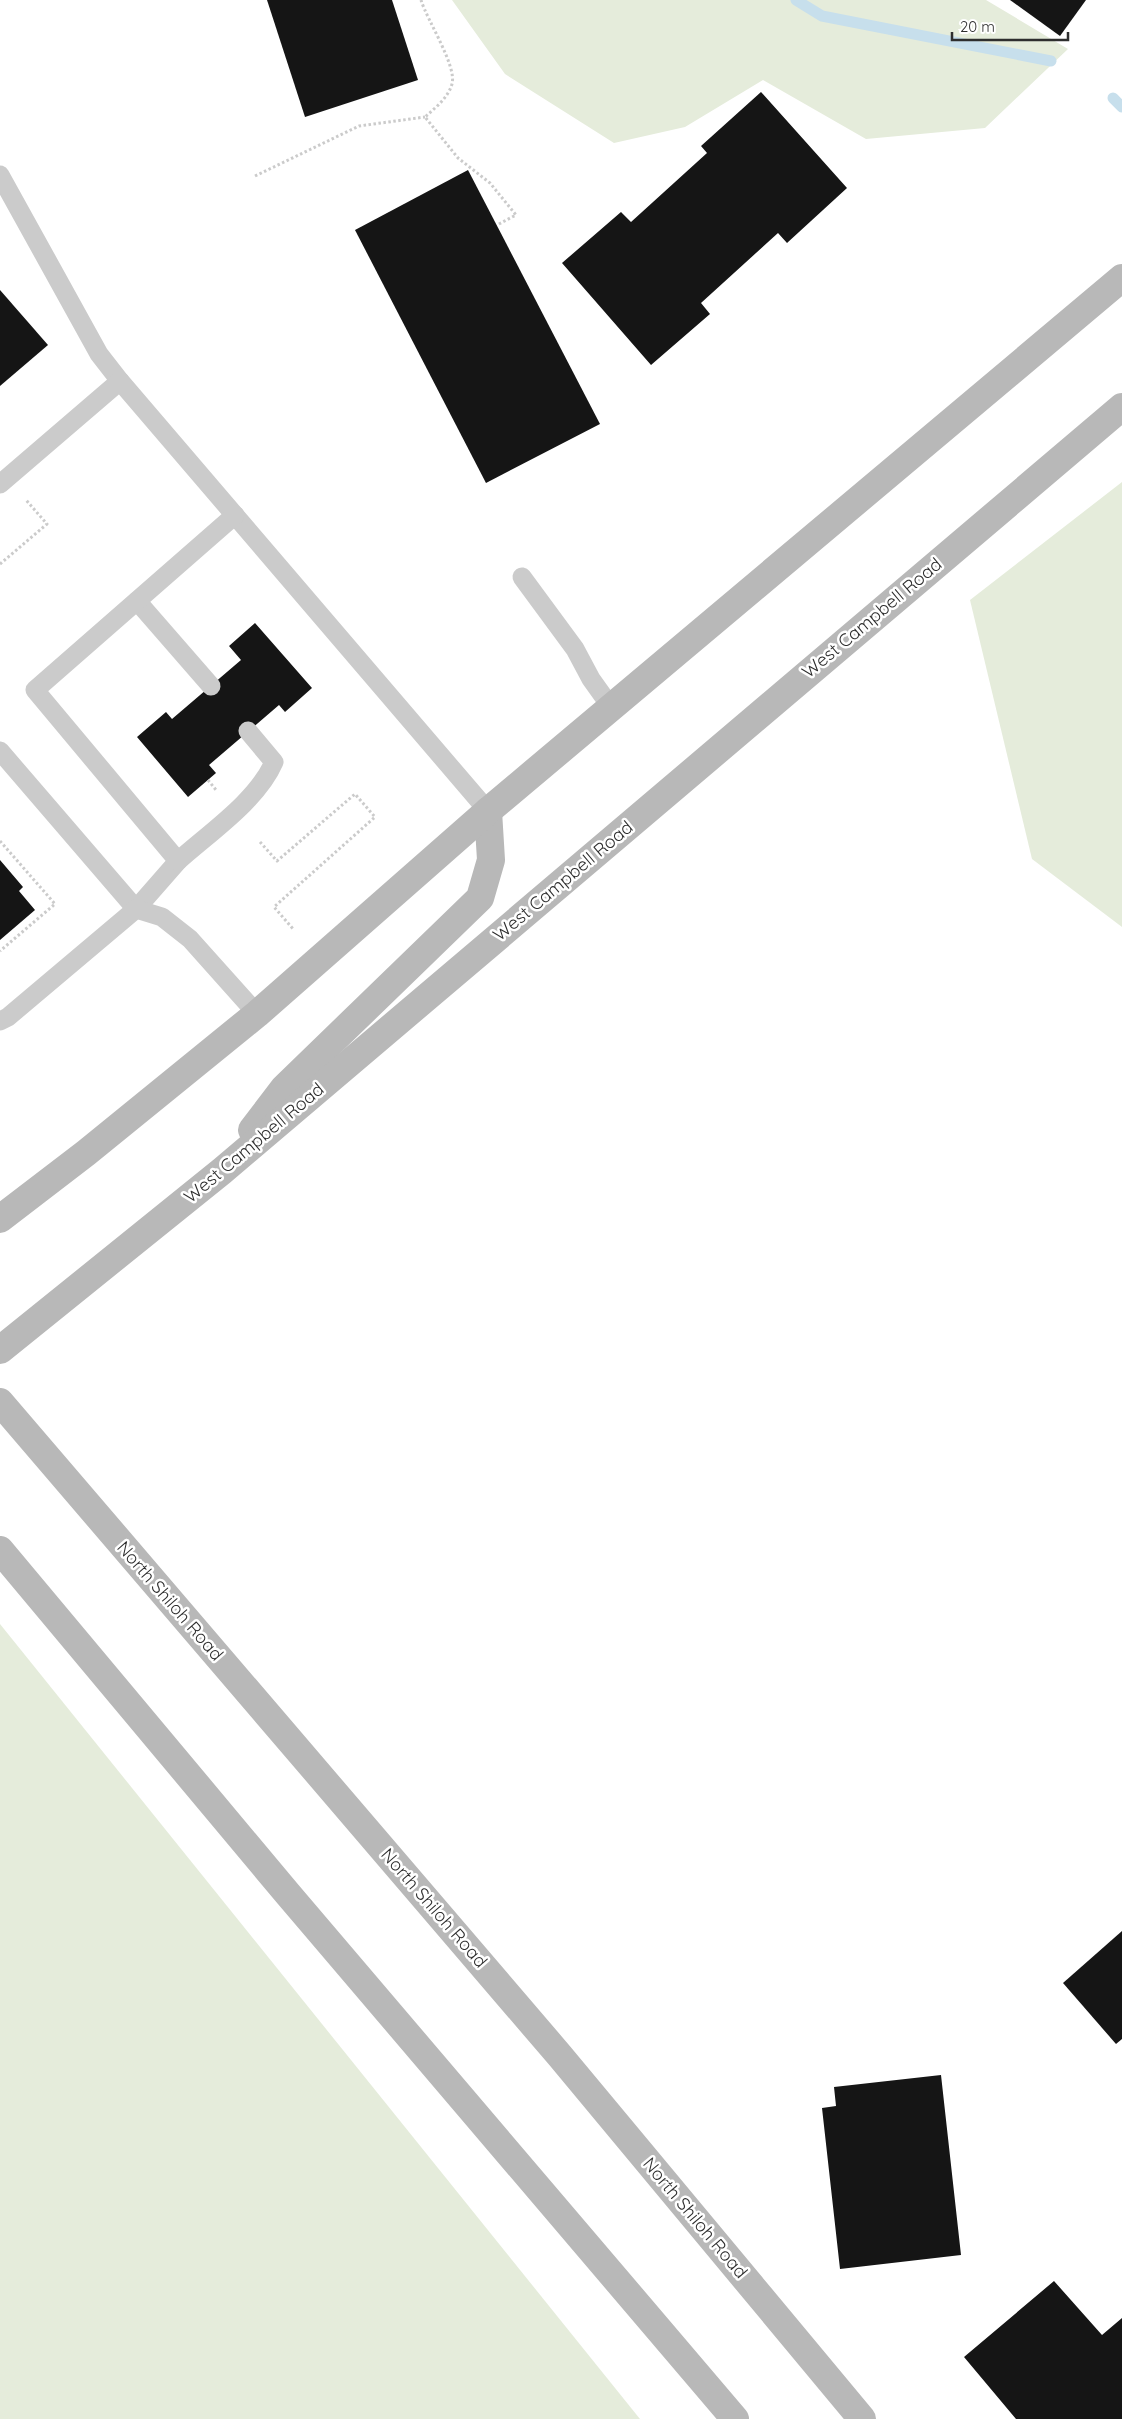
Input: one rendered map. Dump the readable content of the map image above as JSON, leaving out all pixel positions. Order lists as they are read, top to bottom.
{
  "streets": {
    "main road": ["West Campbell Road", "North Shiloh Road"]
  },
  "scale_bar": "20 m"
}
